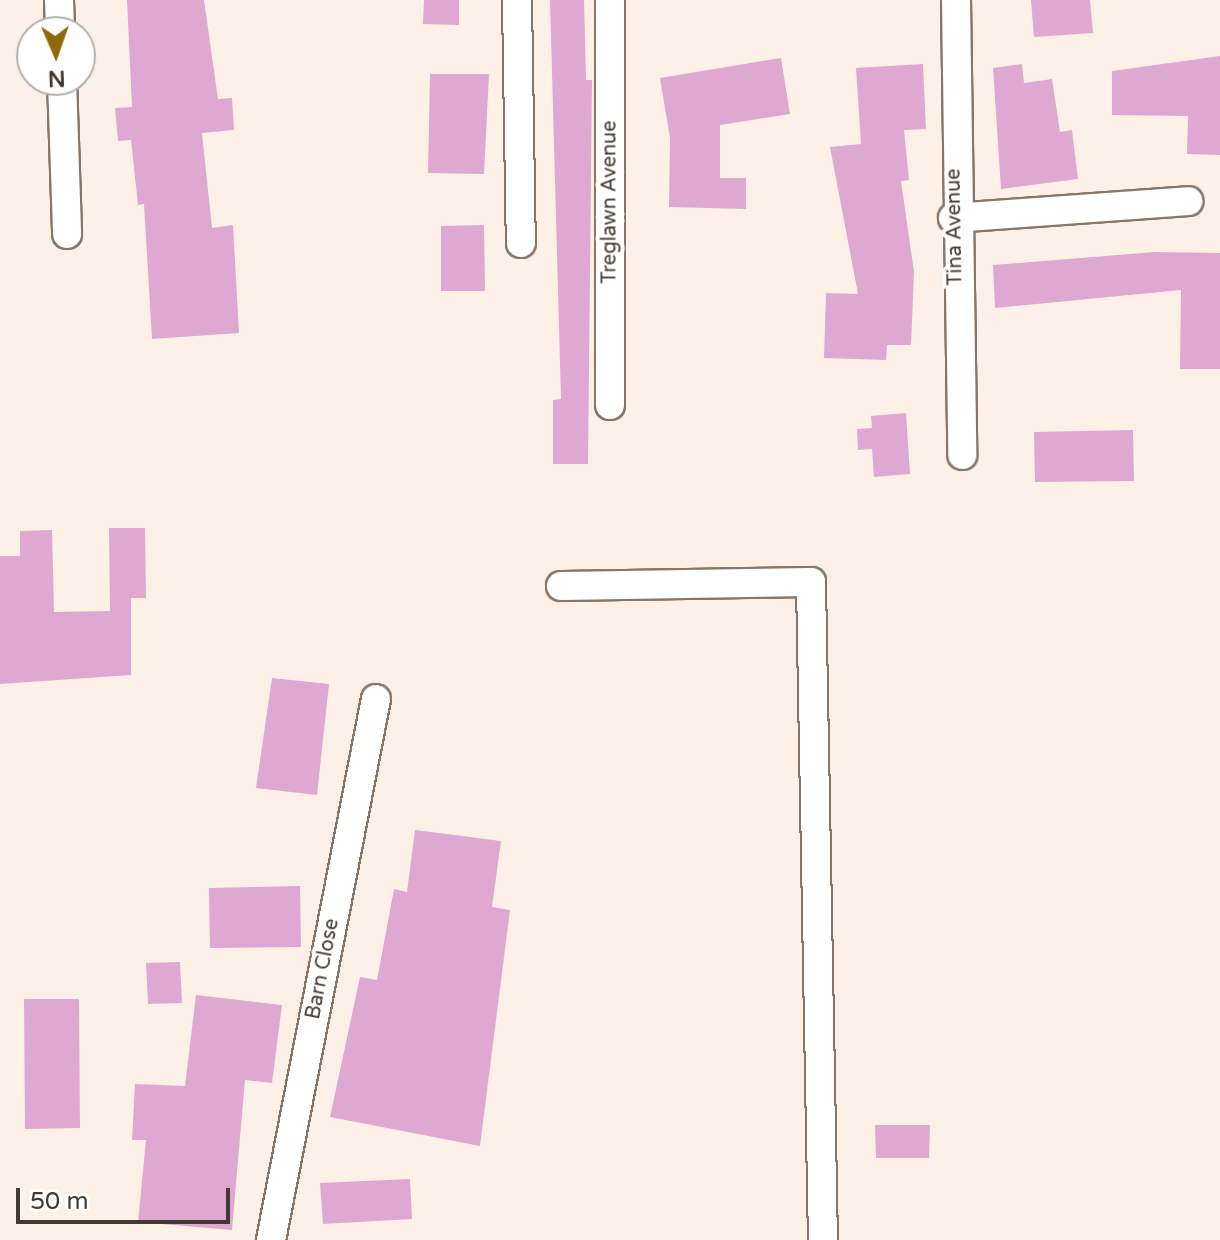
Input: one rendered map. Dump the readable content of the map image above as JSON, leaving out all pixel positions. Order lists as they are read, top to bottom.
{
  "streets": {
    "street": ["Treglawn Avenue", "Tina Avenue", "Barn Close"]
  },
  "scale_bar": "50 m",
  "north": "bottom"
}
